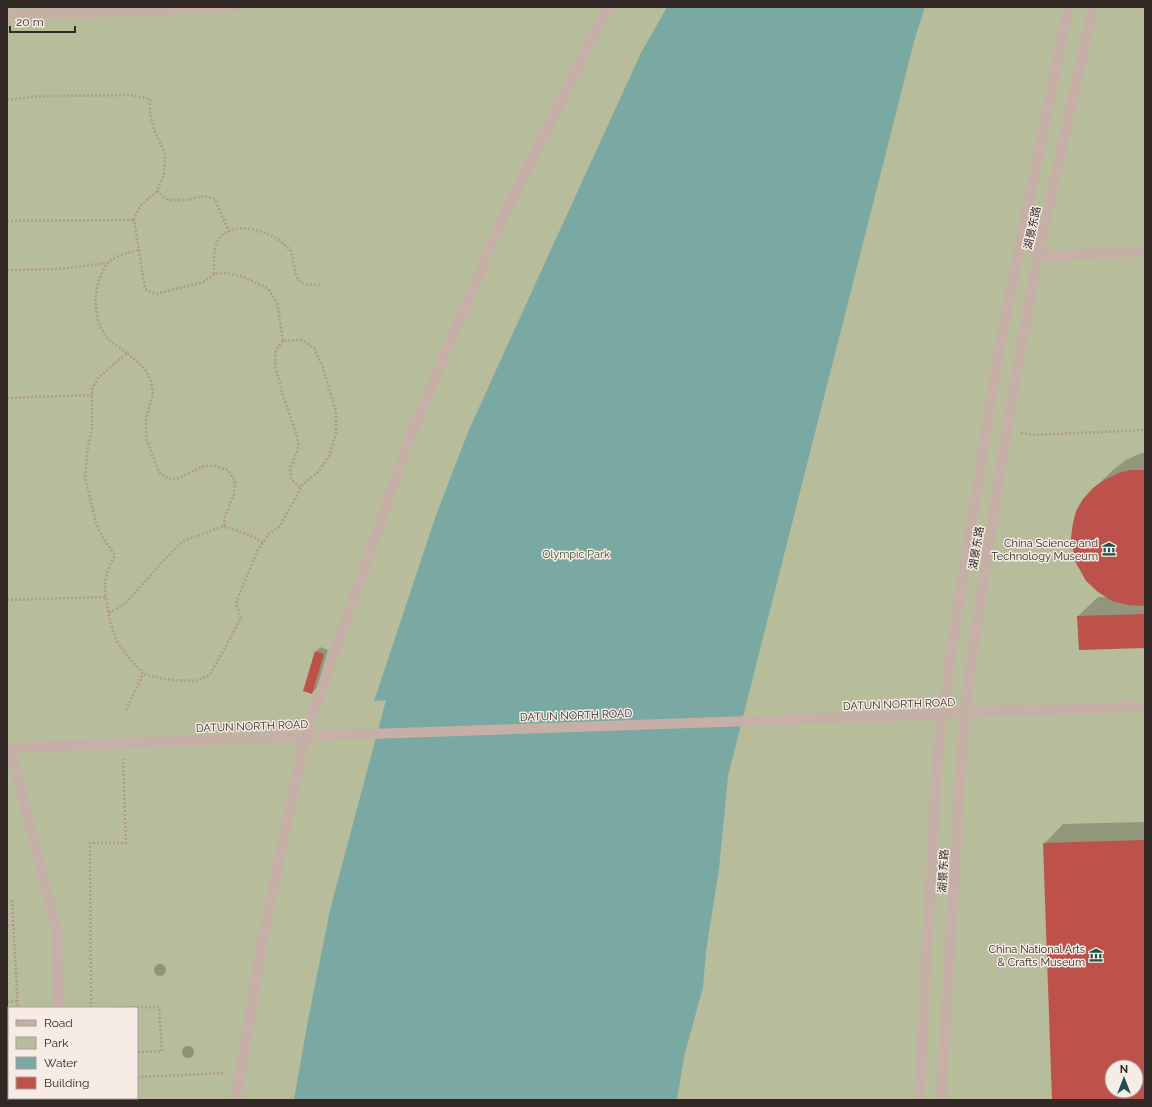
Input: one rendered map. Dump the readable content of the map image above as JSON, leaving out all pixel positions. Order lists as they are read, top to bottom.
{
  "streets": {
    "street": ["湖景东路", "DATUN NORTH ROAD"]
  },
  "crossings": [
    ["湖景东路", "DATUN NORTH ROAD"]
  ],
  "parks": ["Olympic Park"],
  "places": {
    "museum": ["China Science and Technology Museum", "China National Arts & Crafts Museum"]
  },
  "legend": [
    "Road",
    "Park",
    "Water",
    "Building"
  ],
  "scale_bar": "20 m",
  "north": "top"
}
